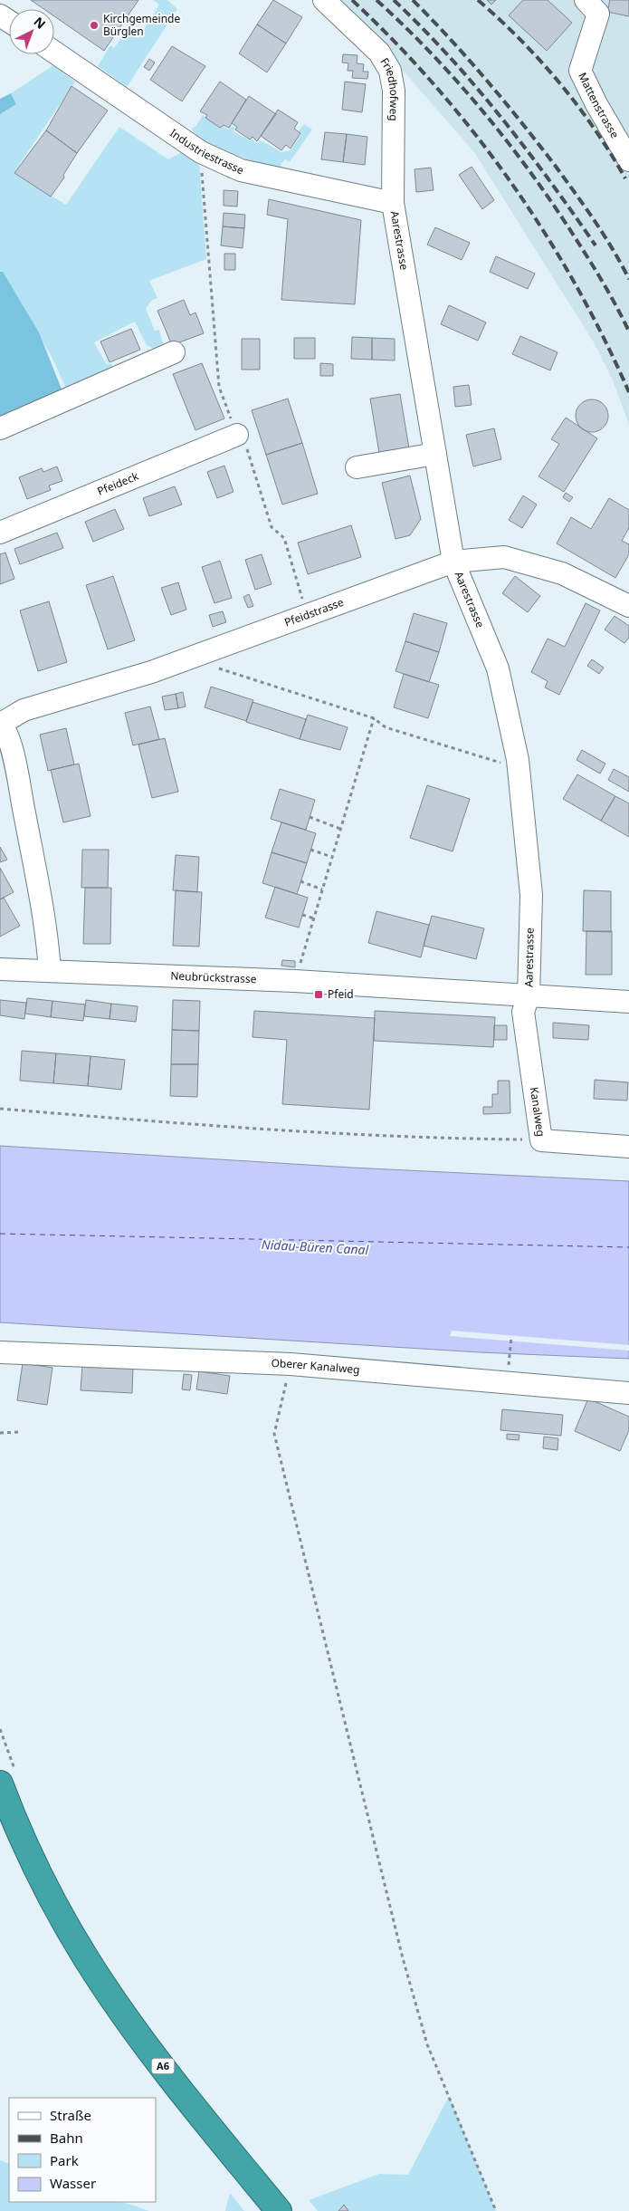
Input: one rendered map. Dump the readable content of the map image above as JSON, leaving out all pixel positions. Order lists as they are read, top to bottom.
{
  "streets": {
    "highway": ["A6"],
    "street": [
      "Friedhofweg",
      "Mattenstrasse",
      "Industriestrasse",
      "Aarestrasse",
      "Pfeideck",
      "Pfeidstrasse",
      "Neubrückstrasse",
      "Kanalweg",
      "Oberer Kanalweg"
    ]
  },
  "crossings": [
    ["Friedhofweg", "Industriestrasse"],
    ["Friedhofweg", "Aarestrasse"],
    ["Industriestrasse", "Aarestrasse"],
    ["Aarestrasse", "Pfeidstrasse"],
    ["Aarestrasse", "Neubrückstrasse"],
    ["Aarestrasse", "Kanalweg"],
    ["Neubrückstrasse", "Kanalweg"]
  ],
  "water": ["Nidau-Büren Canal"],
  "places": {
    "other": ["Kirchgemeinde Bürglen"],
    "transit": ["Pfeid"]
  },
  "legend": [
    "Straße",
    "Bahn",
    "Park",
    "Wasser"
  ],
  "north": "top right"
}
